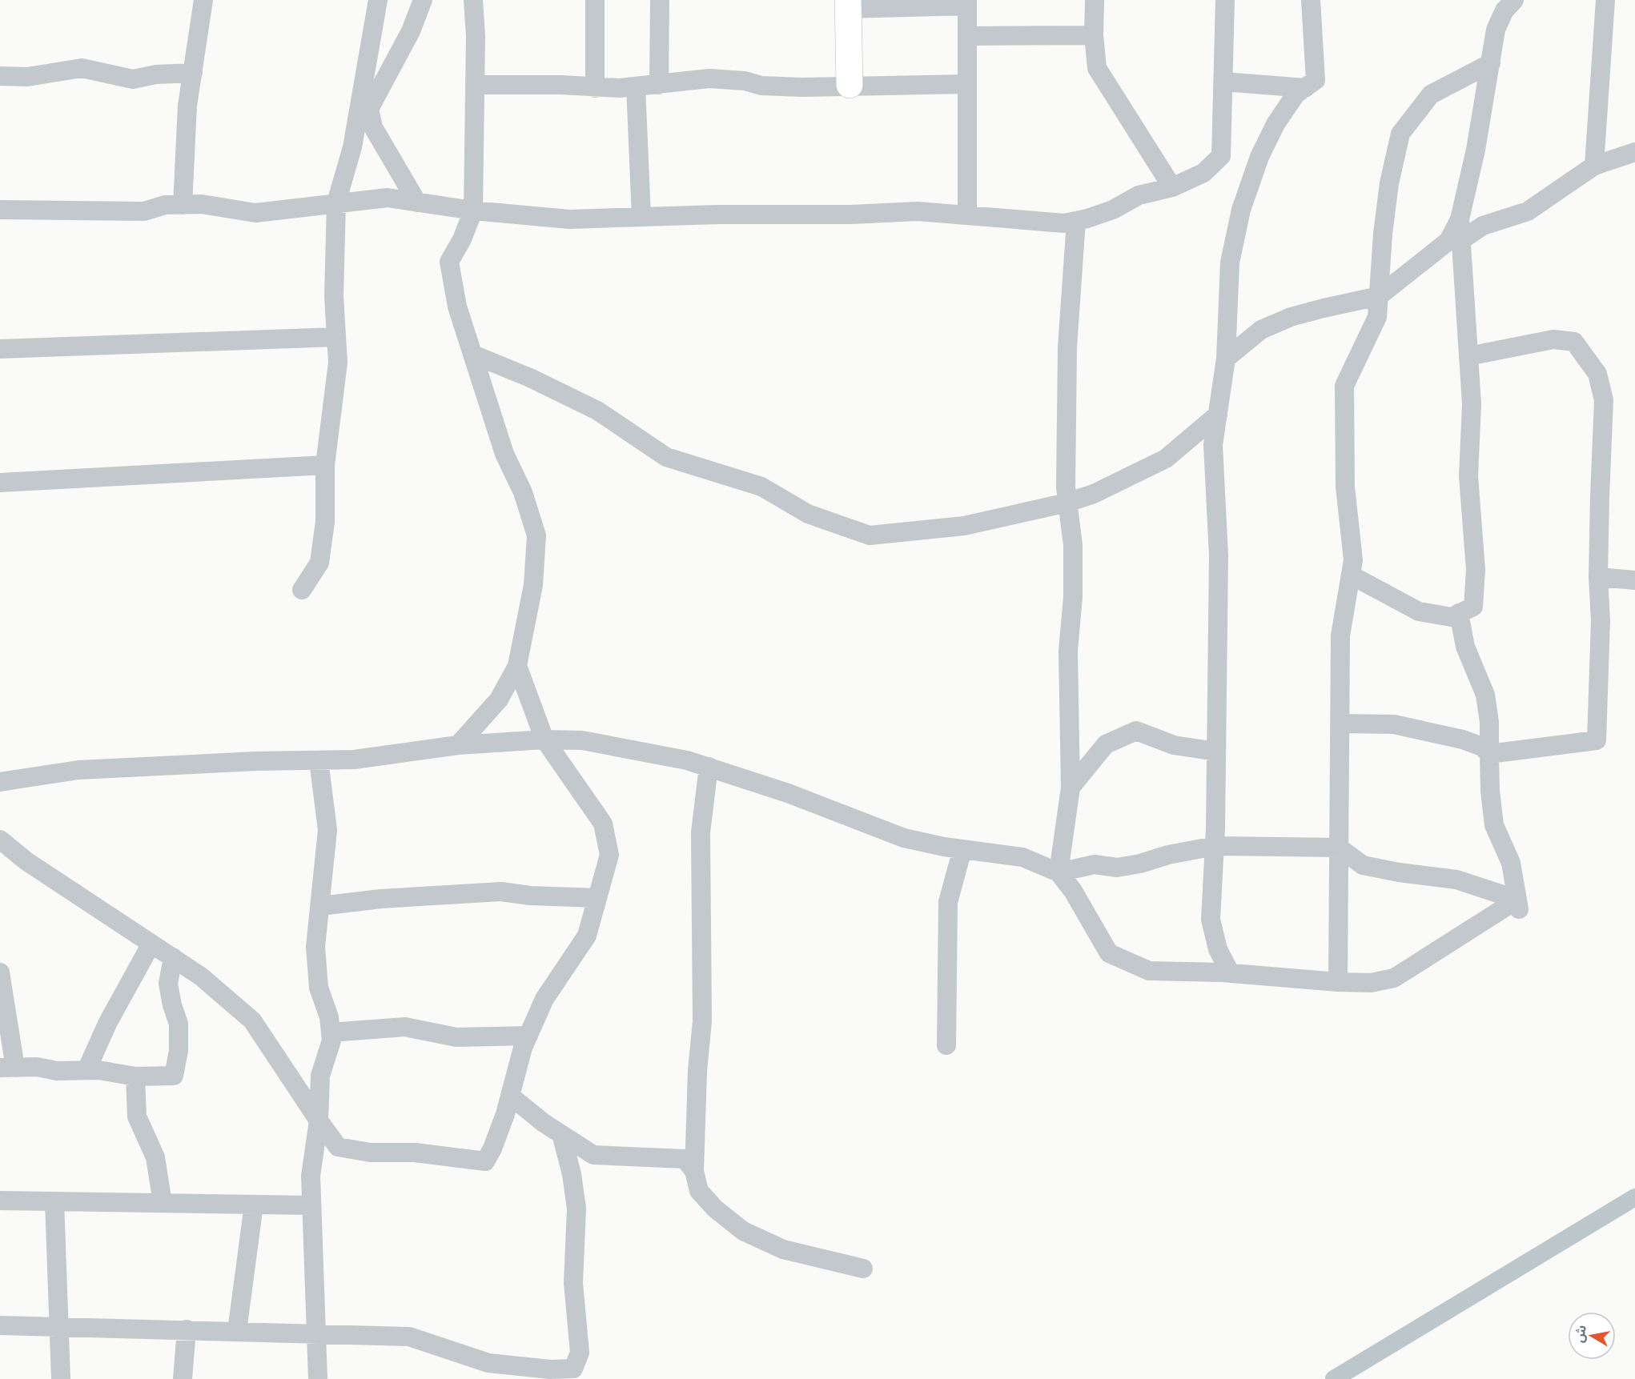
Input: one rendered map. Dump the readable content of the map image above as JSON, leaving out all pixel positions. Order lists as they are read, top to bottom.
{
  "north": "left"
}
